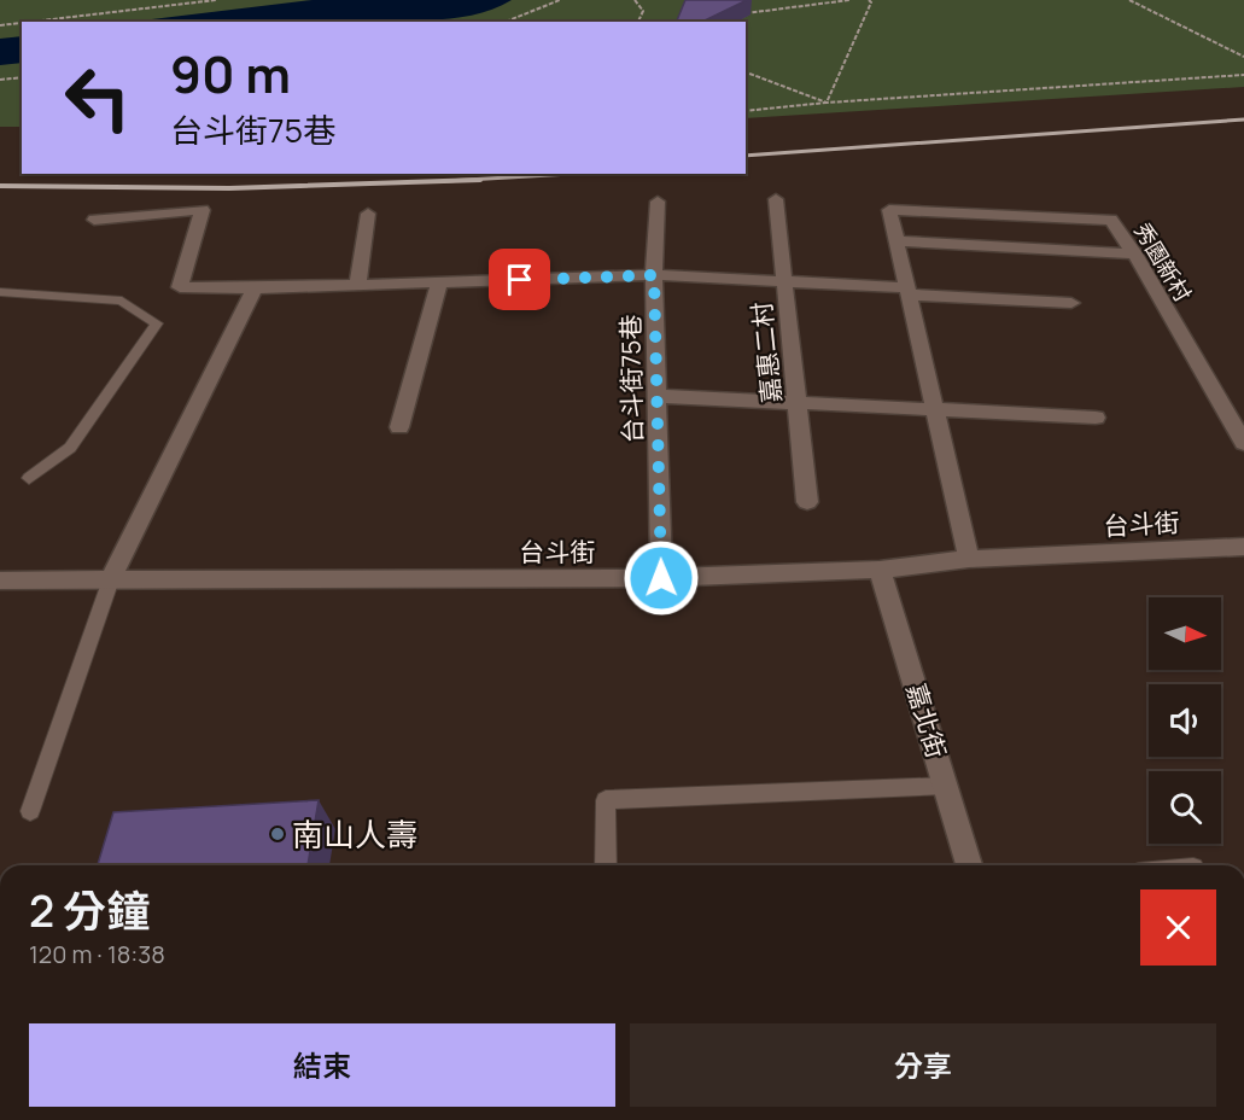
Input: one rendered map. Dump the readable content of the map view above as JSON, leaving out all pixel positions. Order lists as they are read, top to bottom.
{
  "streets": {
    "street": [
      "秀園新村",
      "嘉惠二村",
      "台斗街75巷",
      "台斗街",
      "嘉北街"
    ]
  },
  "crossings": [
    ["台斗街75巷", "台斗街"],
    ["台斗街", "嘉北街"]
  ],
  "places": ["南山人壽"],
  "north": "right",
  "page": {
    "turn": ["90 m", "台斗街75巷"],
    "heading": ["2 分鐘", "120 m · 18:38"],
    "buttons": ["結束", "分享"]
  }
}
